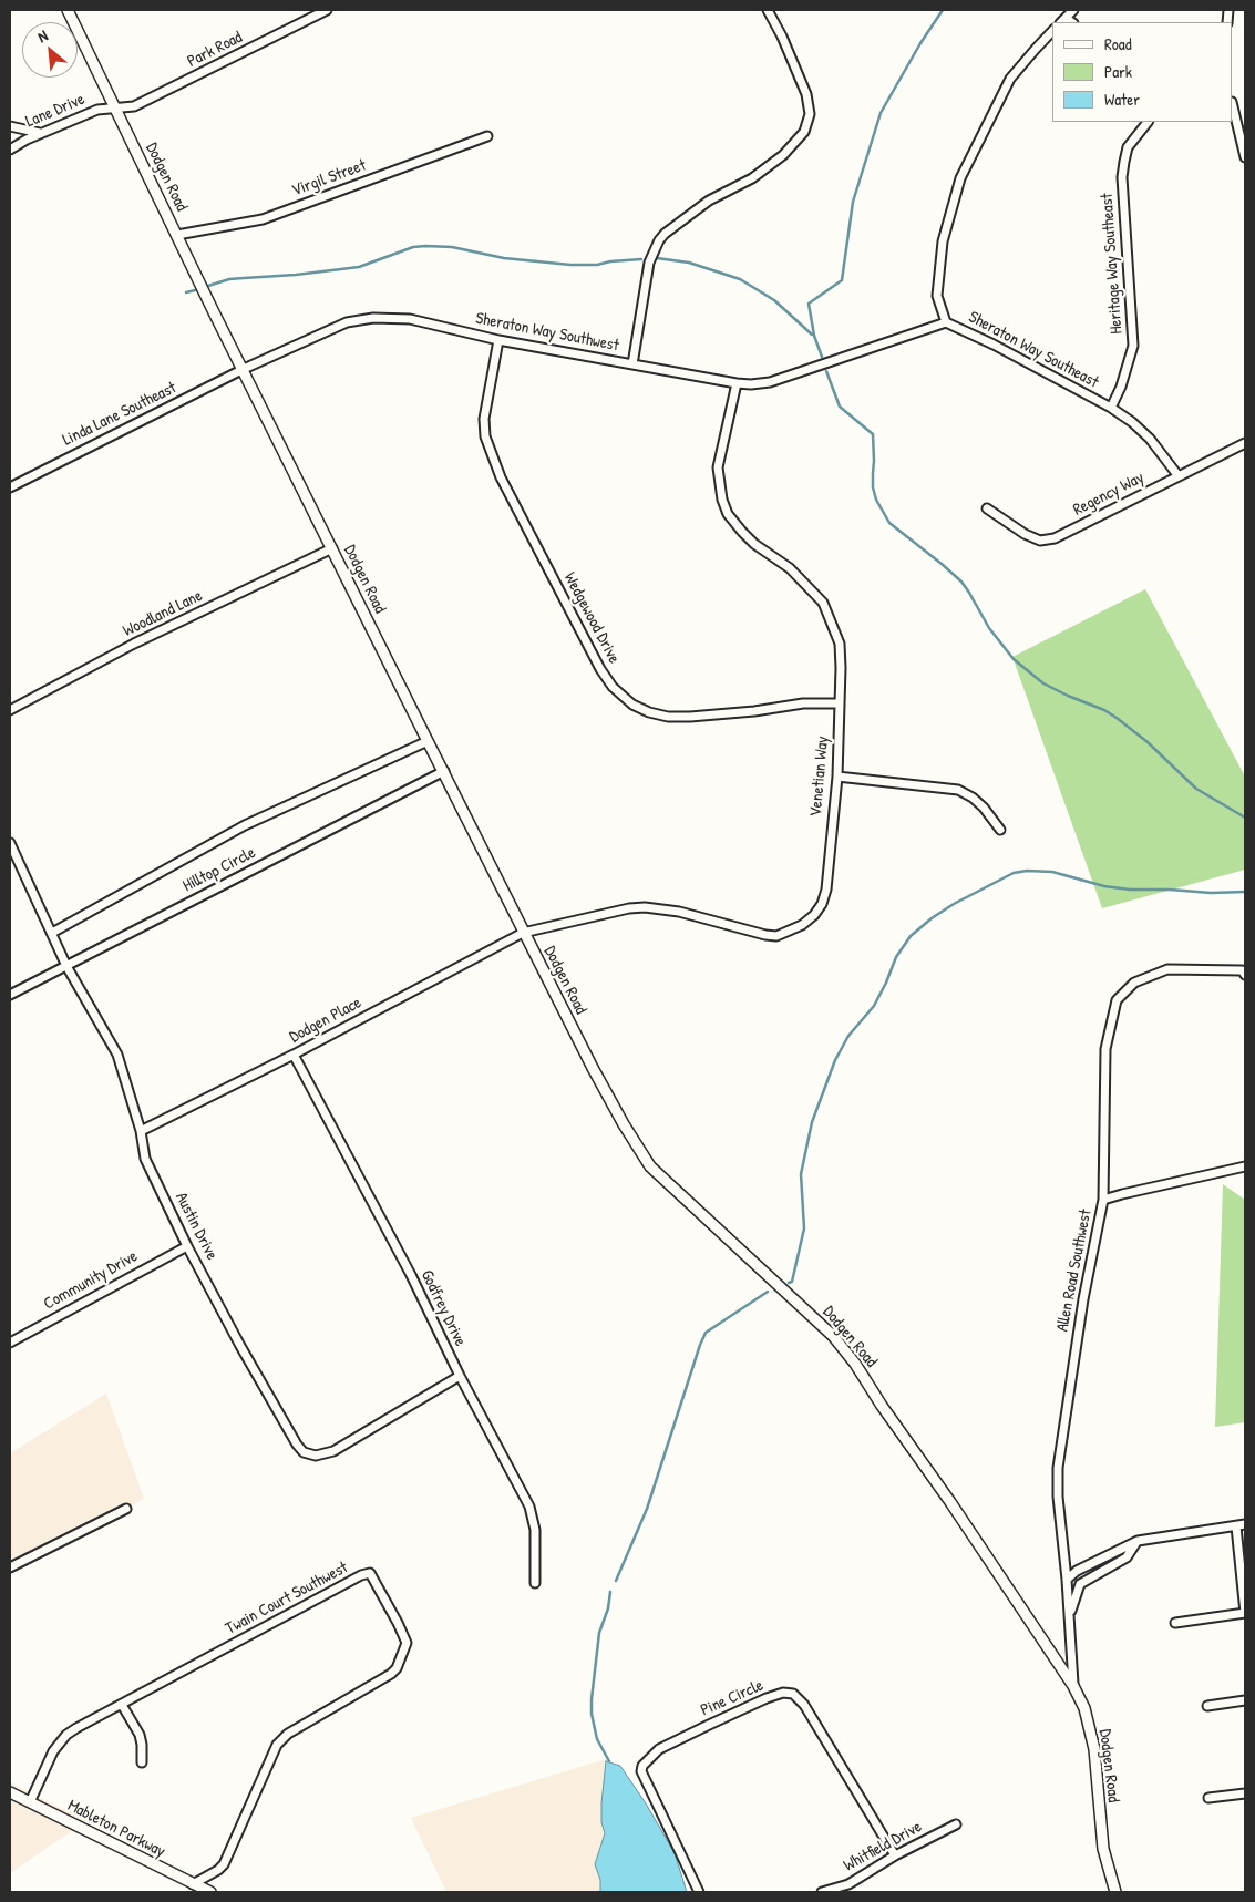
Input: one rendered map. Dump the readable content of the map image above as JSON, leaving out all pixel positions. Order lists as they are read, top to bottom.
{
  "streets": {
    "street": [
      "Park Road",
      "Lane Drive",
      "Dodgen Road",
      "Virgil Street",
      "Heritage Way Southeast",
      "Sheraton Way Southwest",
      "Sheraton Way Southeast",
      "Linda Lane Southeast",
      "Regency Way",
      "Woodland Lane",
      "Wedgewood Drive",
      "Venetian Way",
      "Hilltop Circle",
      "Dodgen Place",
      "Austin Drive",
      "Allen Road Southwest",
      "Community Drive",
      "Godfrey Drive",
      "Twain Court Southwest",
      "Pine Circle",
      "Mableton Parkway",
      "Whitfield Drive"
    ]
  },
  "crossings": [
    ["Park Road", "Lane Drive"],
    ["Park Road", "Dodgen Road"],
    ["Lane Drive", "Dodgen Road"],
    ["Dodgen Road", "Virgil Street"],
    ["Dodgen Road", "Sheraton Way Southwest"],
    ["Dodgen Road", "Linda Lane Southeast"],
    ["Dodgen Road", "Woodland Lane"],
    ["Dodgen Road", "Venetian Way"],
    ["Dodgen Road", "Hilltop Circle"],
    ["Dodgen Road", "Dodgen Place"],
    ["Dodgen Road", "Allen Road Southwest"],
    ["Heritage Way Southeast", "Sheraton Way Southeast"],
    ["Sheraton Way Southwest", "Sheraton Way Southeast"],
    ["Sheraton Way Southwest", "Linda Lane Southeast"],
    ["Sheraton Way Southwest", "Wedgewood Drive"],
    ["Sheraton Way Southwest", "Venetian Way"],
    ["Sheraton Way Southeast", "Regency Way"],
    ["Wedgewood Drive", "Venetian Way"],
    ["Venetian Way", "Dodgen Place"],
    ["Hilltop Circle", "Austin Drive"],
    ["Dodgen Place", "Austin Drive"],
    ["Dodgen Place", "Godfrey Drive"],
    ["Austin Drive", "Community Drive"],
    ["Austin Drive", "Godfrey Drive"],
    ["Twain Court Southwest", "Mableton Parkway"],
    ["Pine Circle", "Whitfield Drive"]
  ],
  "legend": ["Road", "Park", "Water"],
  "north": "top left"
}
